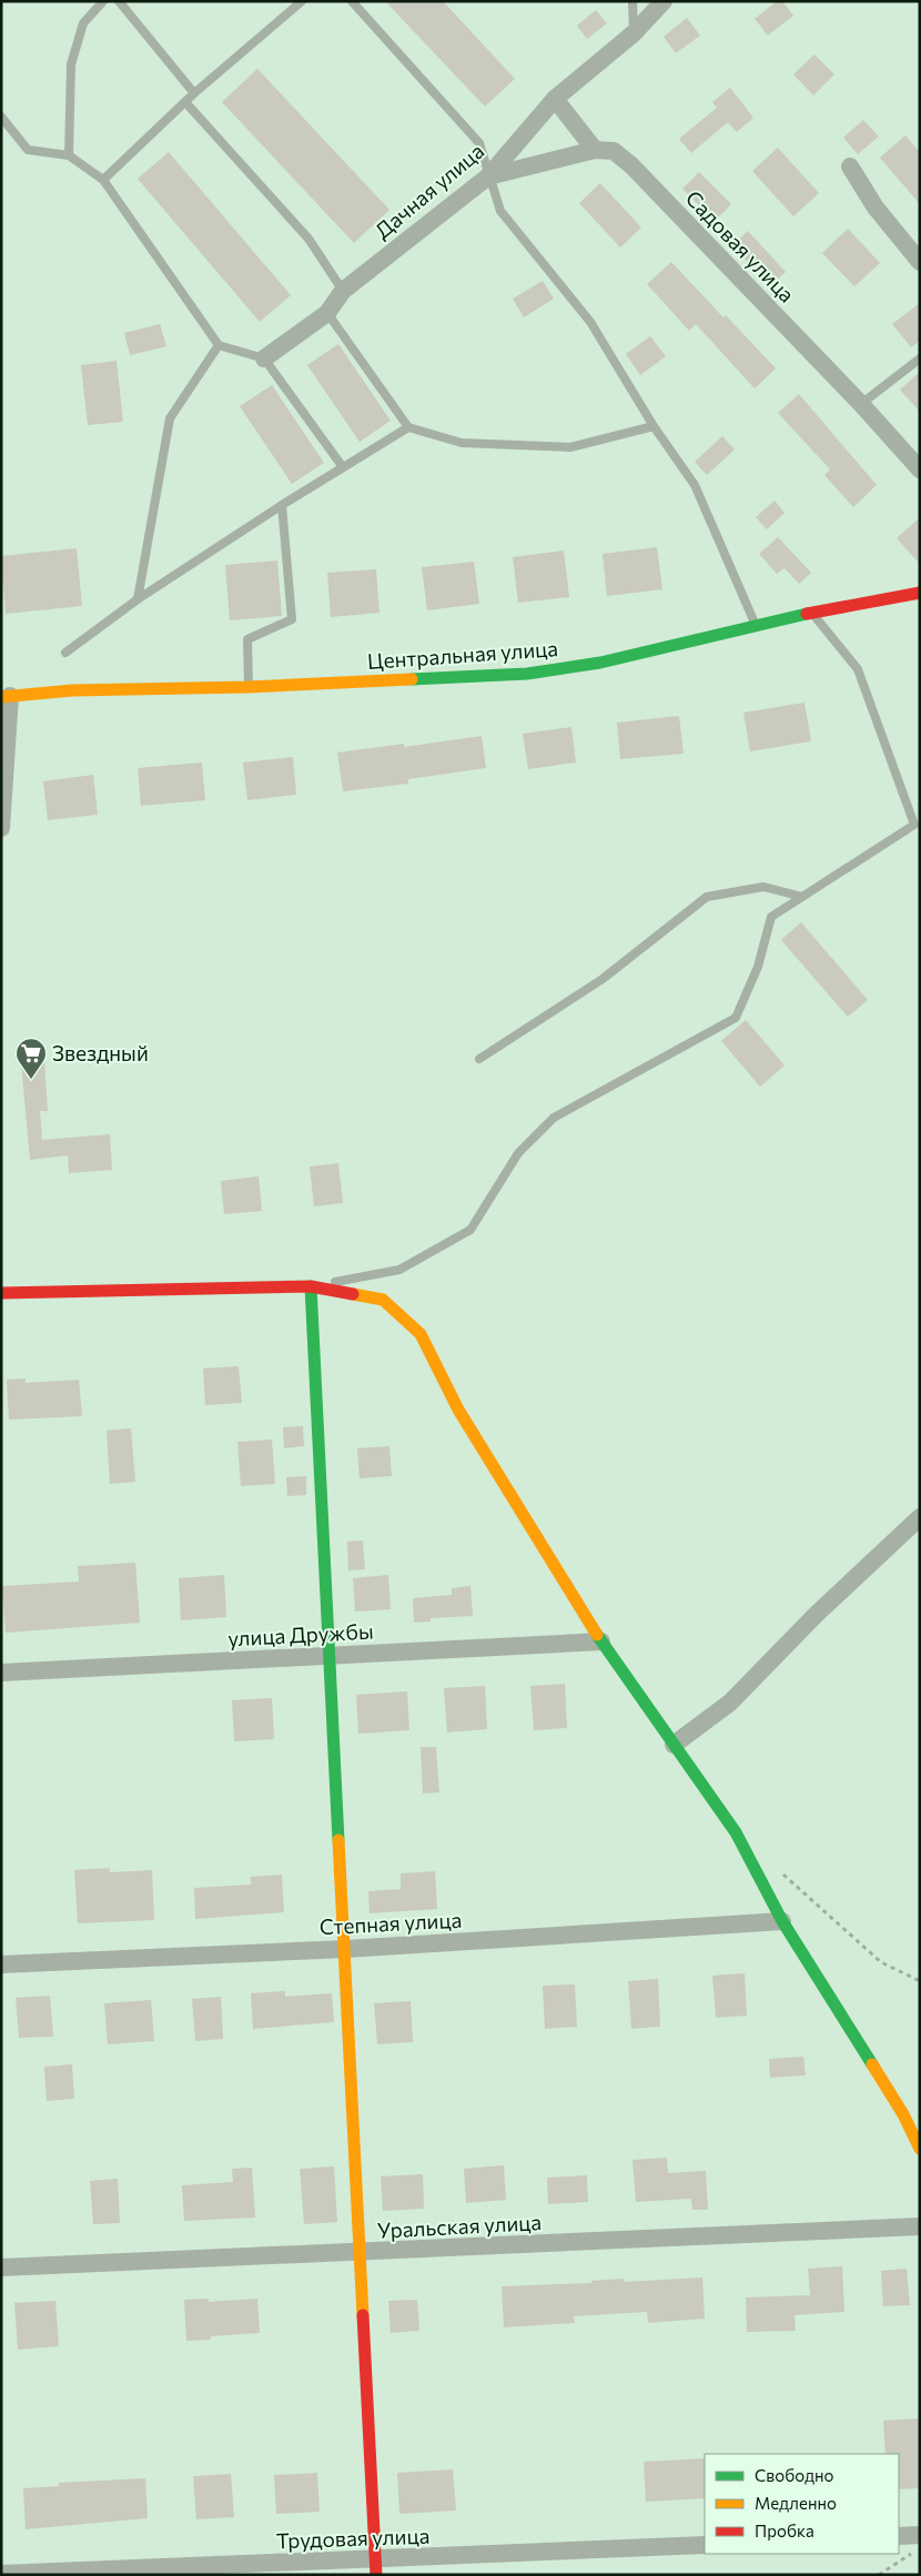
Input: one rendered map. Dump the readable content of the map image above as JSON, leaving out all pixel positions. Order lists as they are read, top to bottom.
{
  "streets": {
    "street": [
      "Дачная улица",
      "Садовая улица",
      "Центральная улица",
      "улица Дружбы",
      "Степная улица",
      "Уральская улица",
      "Трудовая улица"
    ]
  },
  "crossings": [
    ["Дачная улица", "Садовая улица"]
  ],
  "places": {
    "supermarket": ["Звездный"]
  },
  "legend": ["Свободно", "Медленно", "Пробка"]
}
